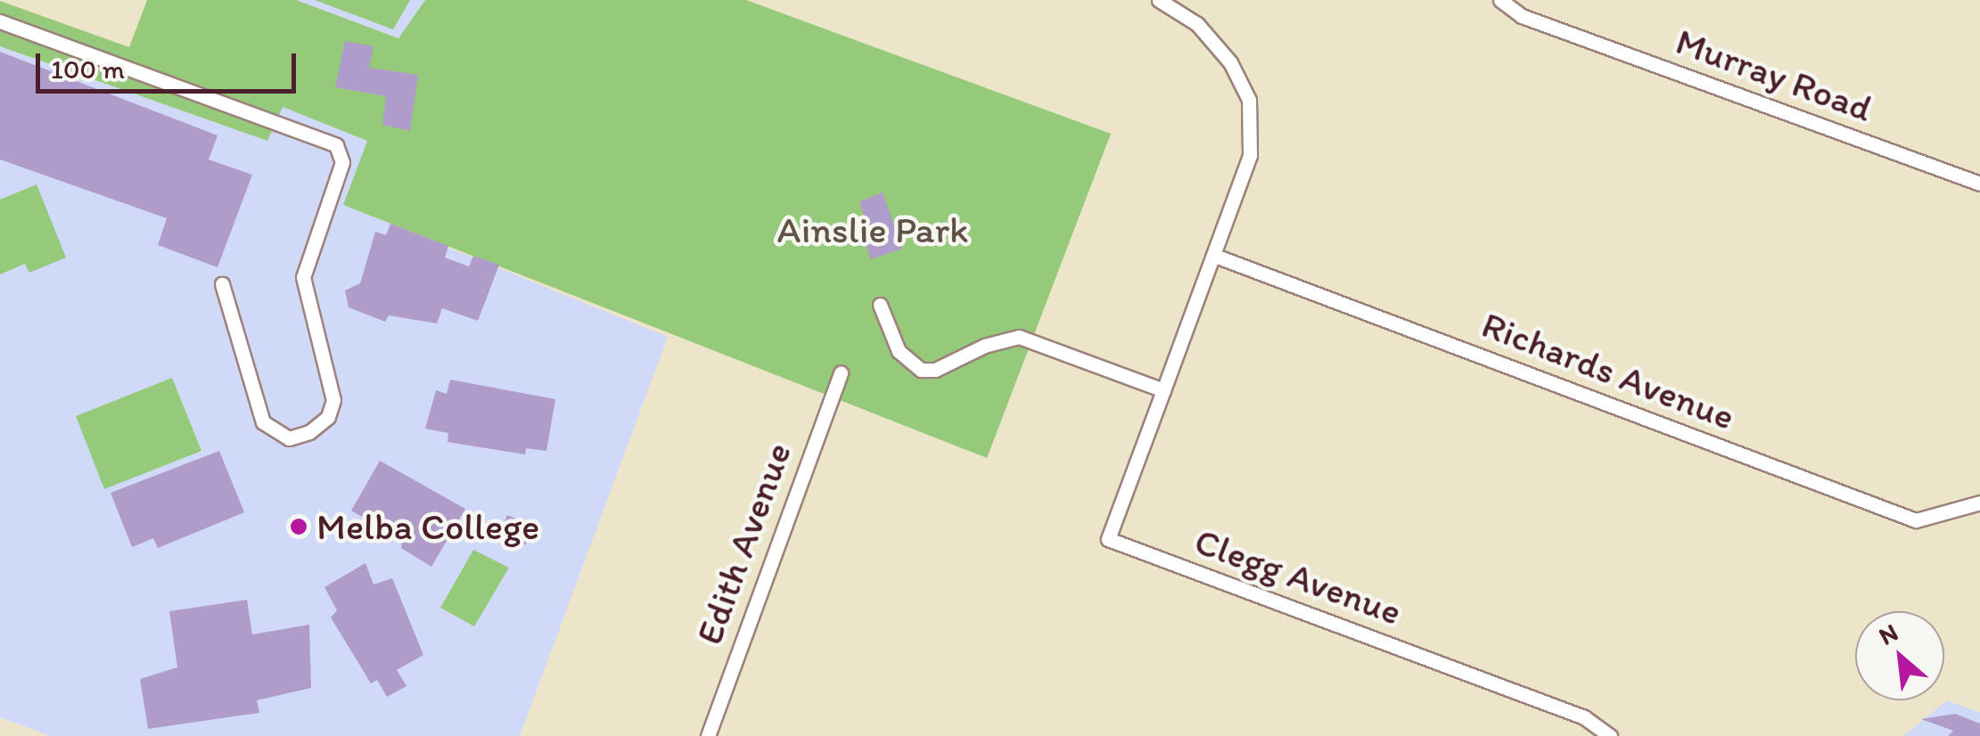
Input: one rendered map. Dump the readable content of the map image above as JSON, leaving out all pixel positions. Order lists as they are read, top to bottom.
{
  "streets": {
    "street": [
      "Murray Road",
      "Richards Avenue",
      "Edith Avenue",
      "Clegg Avenue"
    ]
  },
  "parks": ["Ainslie Park"],
  "places": ["Melba College"],
  "scale_bar": "100 m",
  "north": "top left"
}
